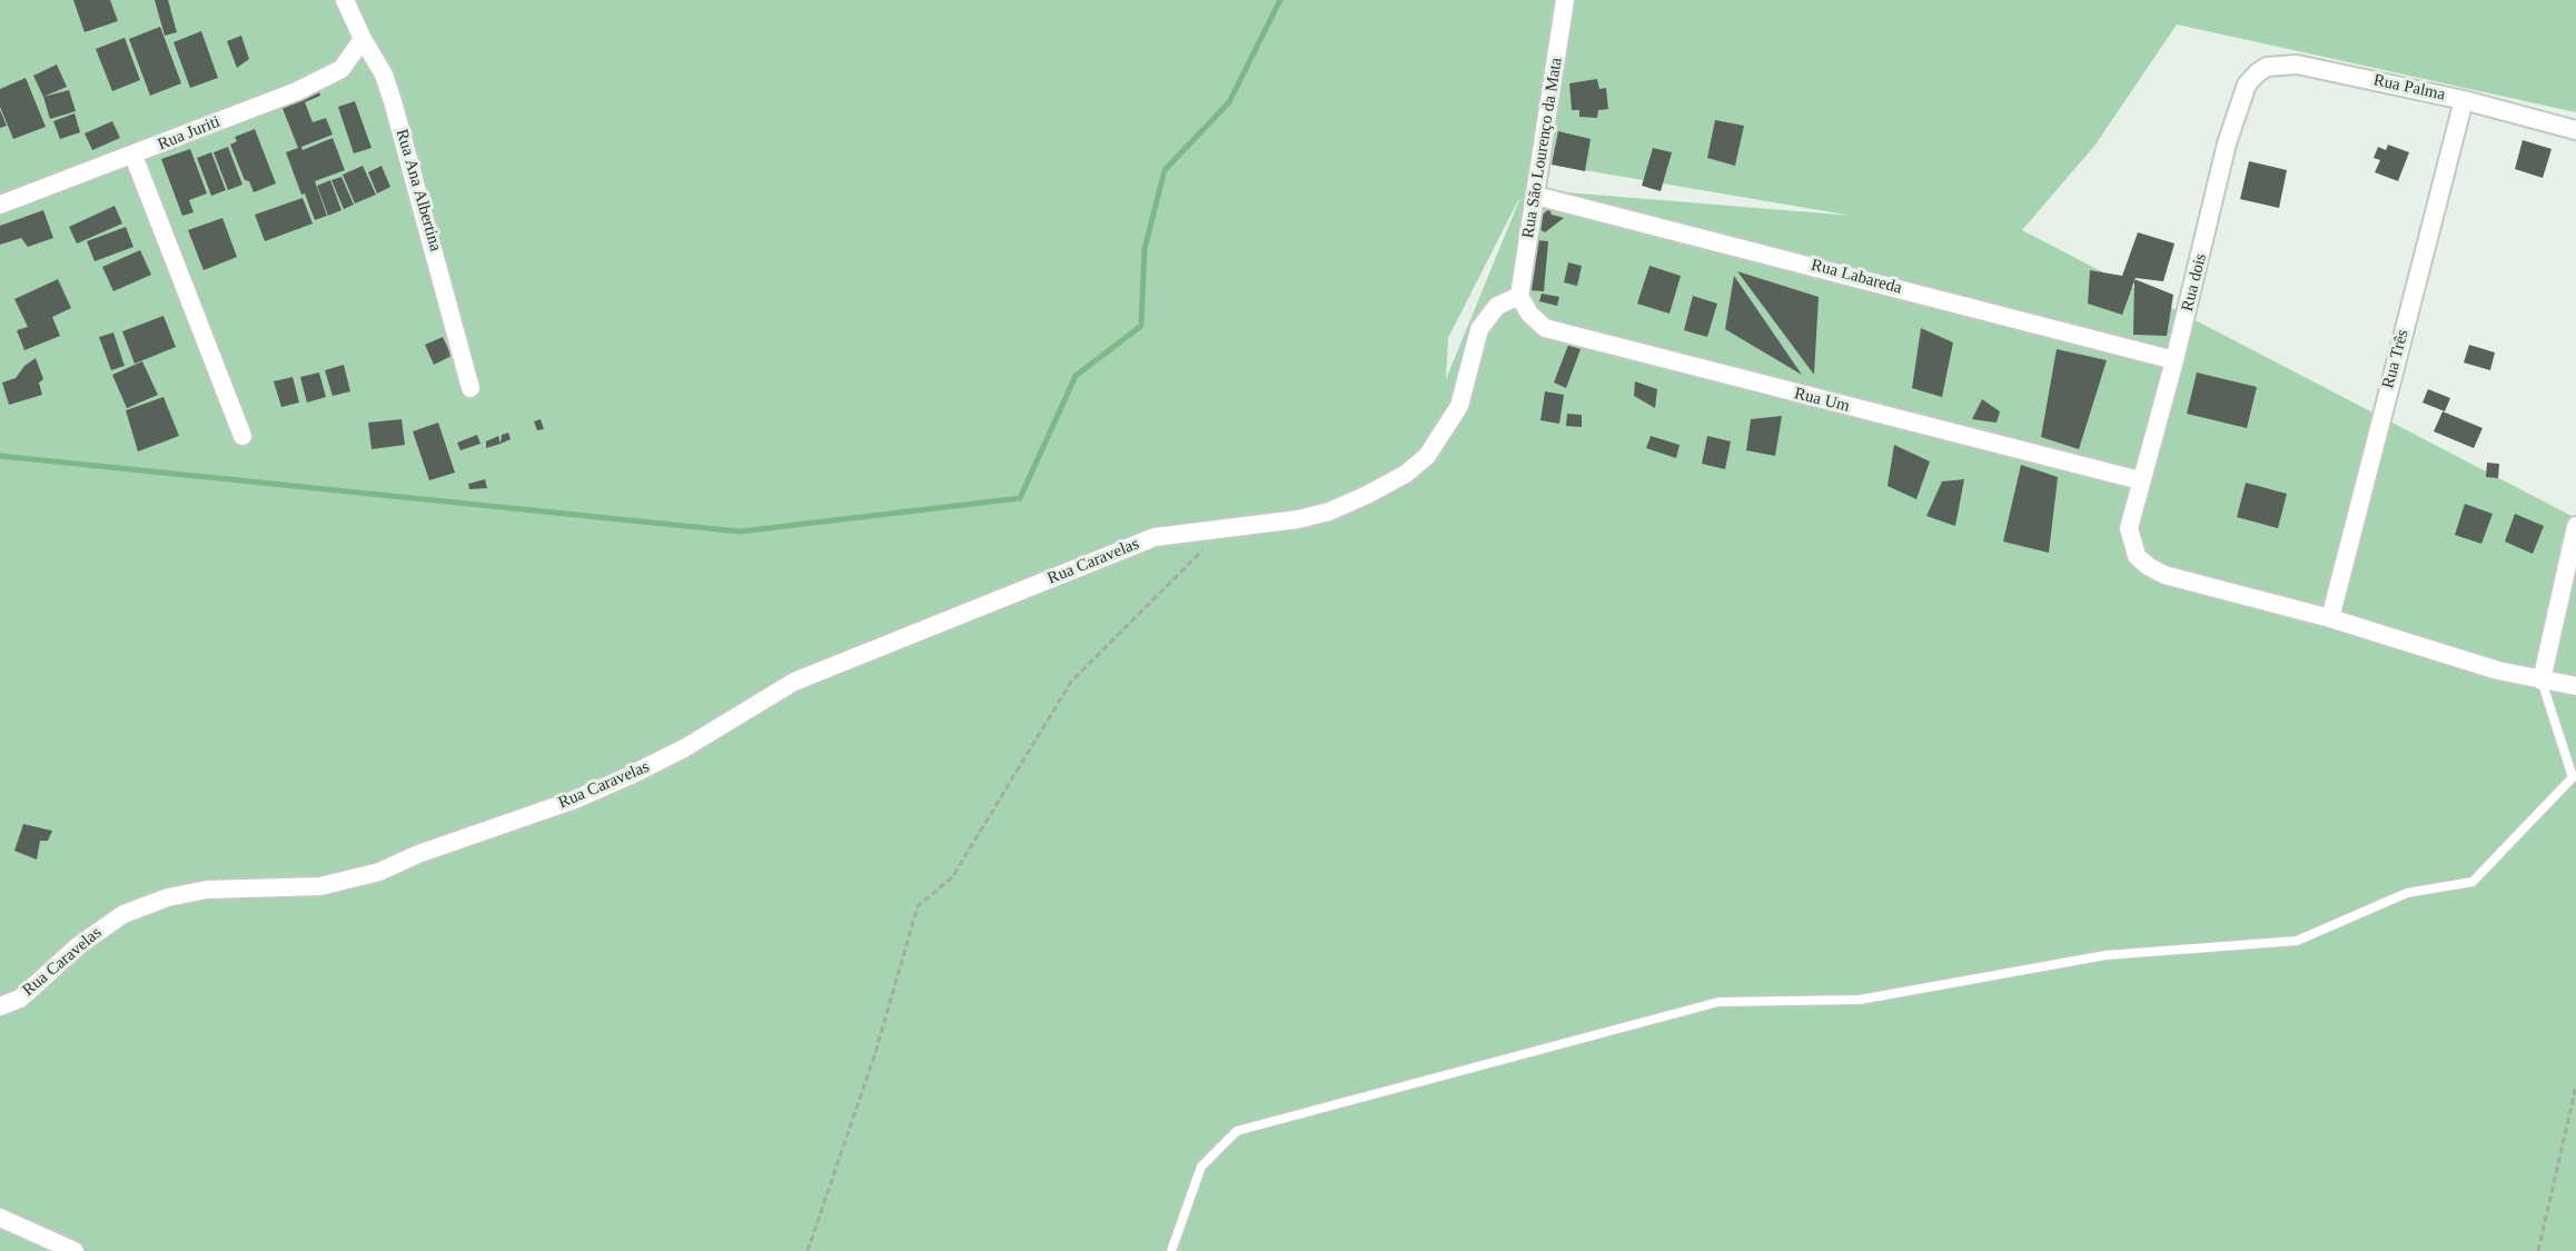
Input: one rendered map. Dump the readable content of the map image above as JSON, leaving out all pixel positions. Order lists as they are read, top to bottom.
{
  "streets": {
    "street": [
      "Rua Palma",
      "Rua Juriti",
      "Rua São Lourenço da Mata",
      "Rua Ana Albertina",
      "Rua Labareda",
      "Rua dois",
      "Rua Três",
      "Rua Um",
      "Rua Caravelas"
    ]
  },
  "crossings": [
    ["Rua Palma", "Rua dois"],
    ["Rua Palma", "Rua Três"],
    ["Rua Juriti", "Rua Ana Albertina"],
    ["Rua São Lourenço da Mata", "Rua Labareda"],
    ["Rua São Lourenço da Mata", "Rua Um"],
    ["Rua São Lourenço da Mata", "Rua Caravelas"],
    ["Rua Labareda", "Rua dois"],
    ["Rua dois", "Rua Três"],
    ["Rua dois", "Rua Um"],
    ["Rua Um", "Rua Caravelas"]
  ]
}
